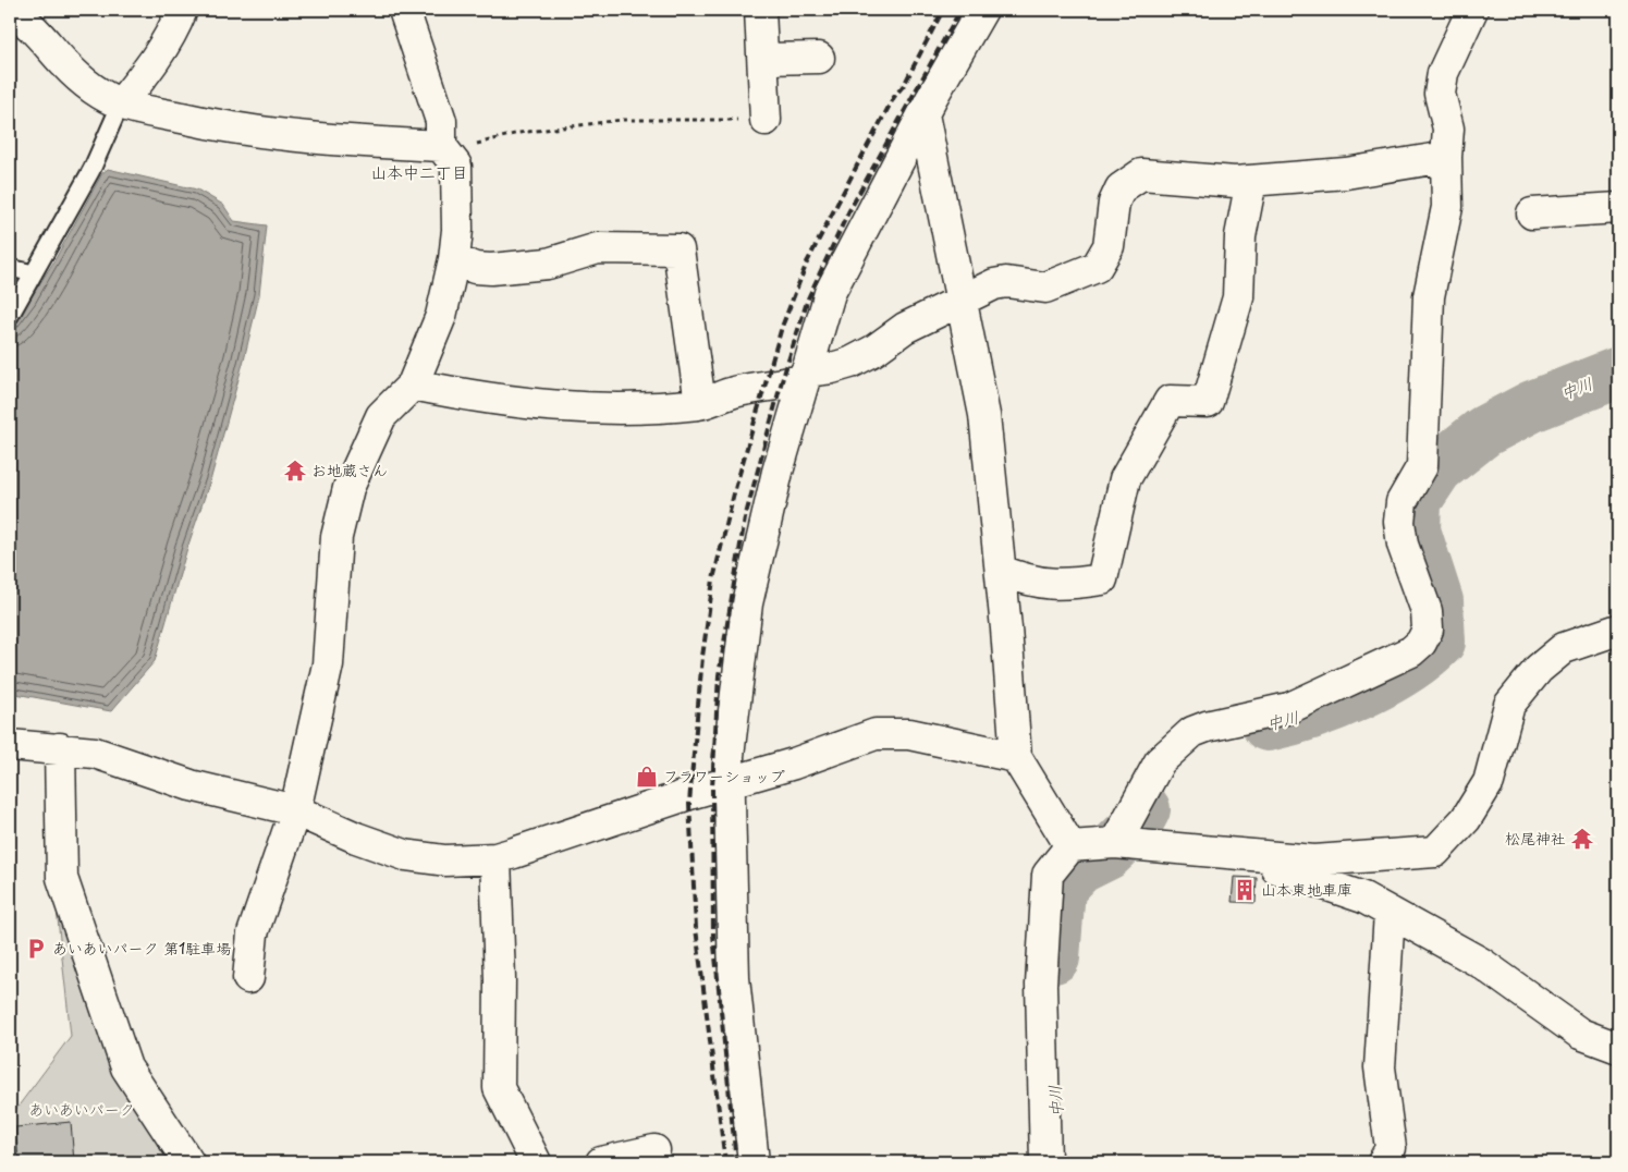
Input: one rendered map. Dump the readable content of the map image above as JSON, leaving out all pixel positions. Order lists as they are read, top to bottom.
{
  "districts": ["山本中二丁目"],
  "water": ["中川"],
  "parks": ["あいあいパーク"],
  "places": {
    "temple": ["お地蔵さん", "松尾神社"],
    "shop": ["フラワーショップ"],
    "building": ["山本東地車庫"],
    "parking": ["あいあいパーク 第1駐車場"]
  }
}
